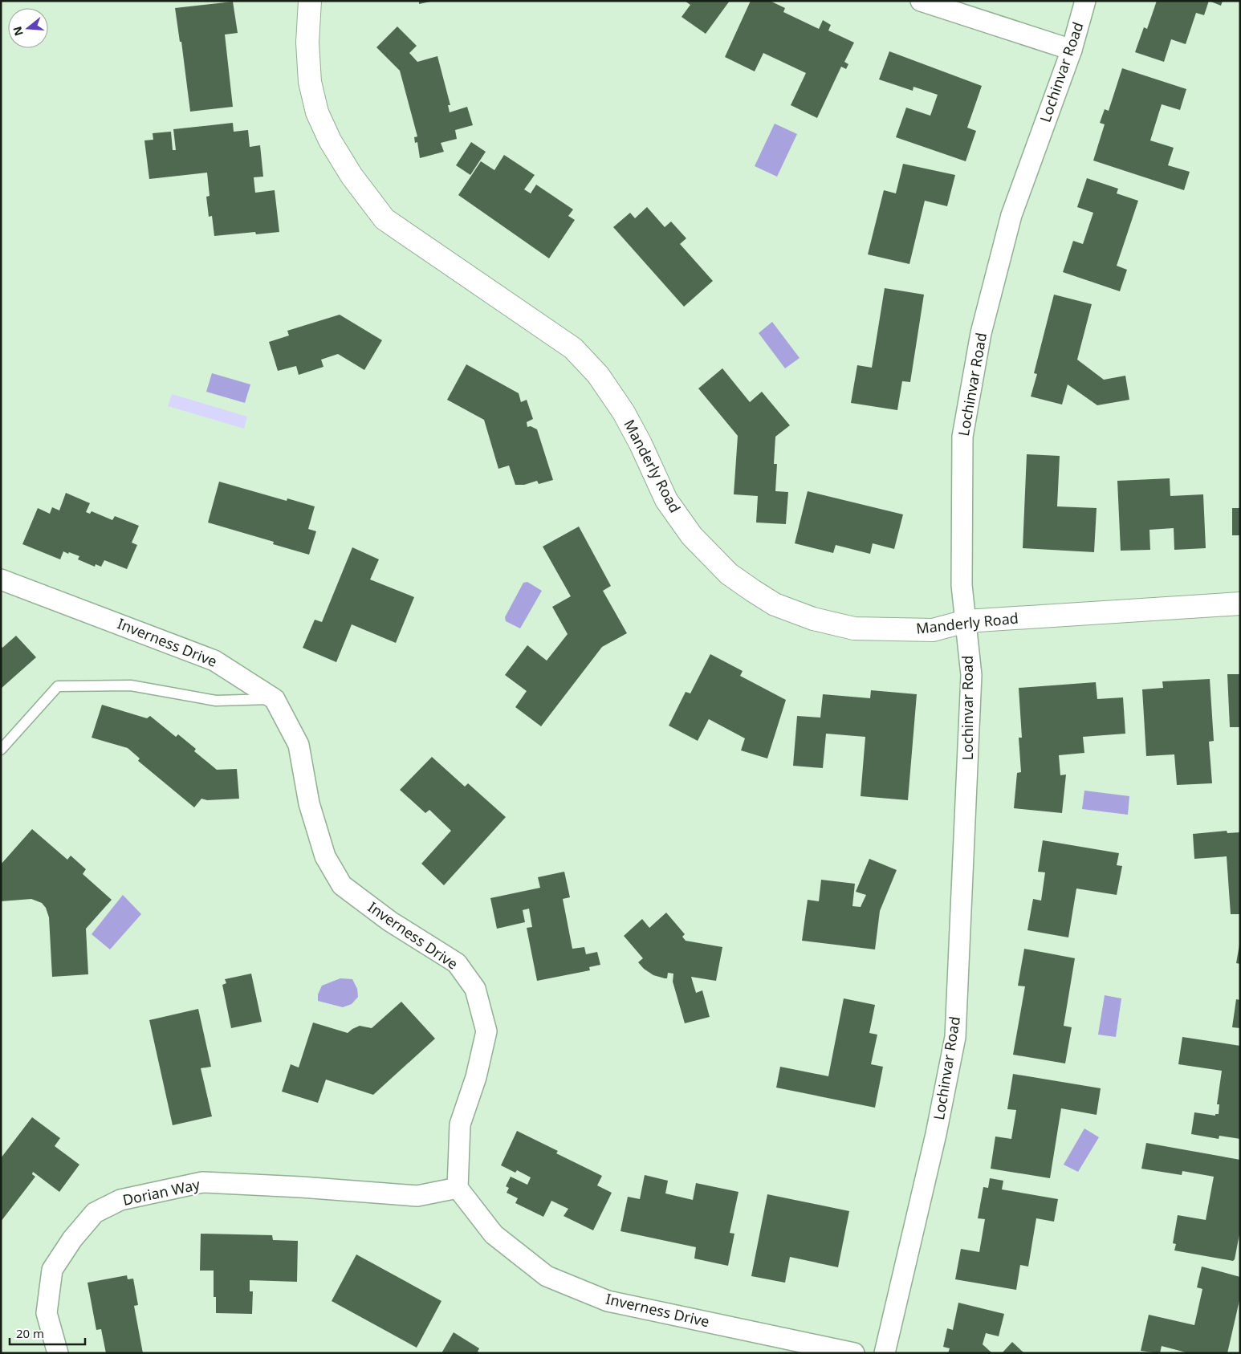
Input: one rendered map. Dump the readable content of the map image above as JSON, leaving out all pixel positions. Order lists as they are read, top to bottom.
{
  "streets": {
    "street": [
      "Lochinvar Road",
      "Manderly Road",
      "Inverness Drive",
      "Dorian Way"
    ]
  },
  "crossings": [
    ["Lochinvar Road", "Manderly Road"],
    ["Inverness Drive", "Dorian Way"]
  ],
  "scale_bar": "20 m",
  "north": "left"
}
